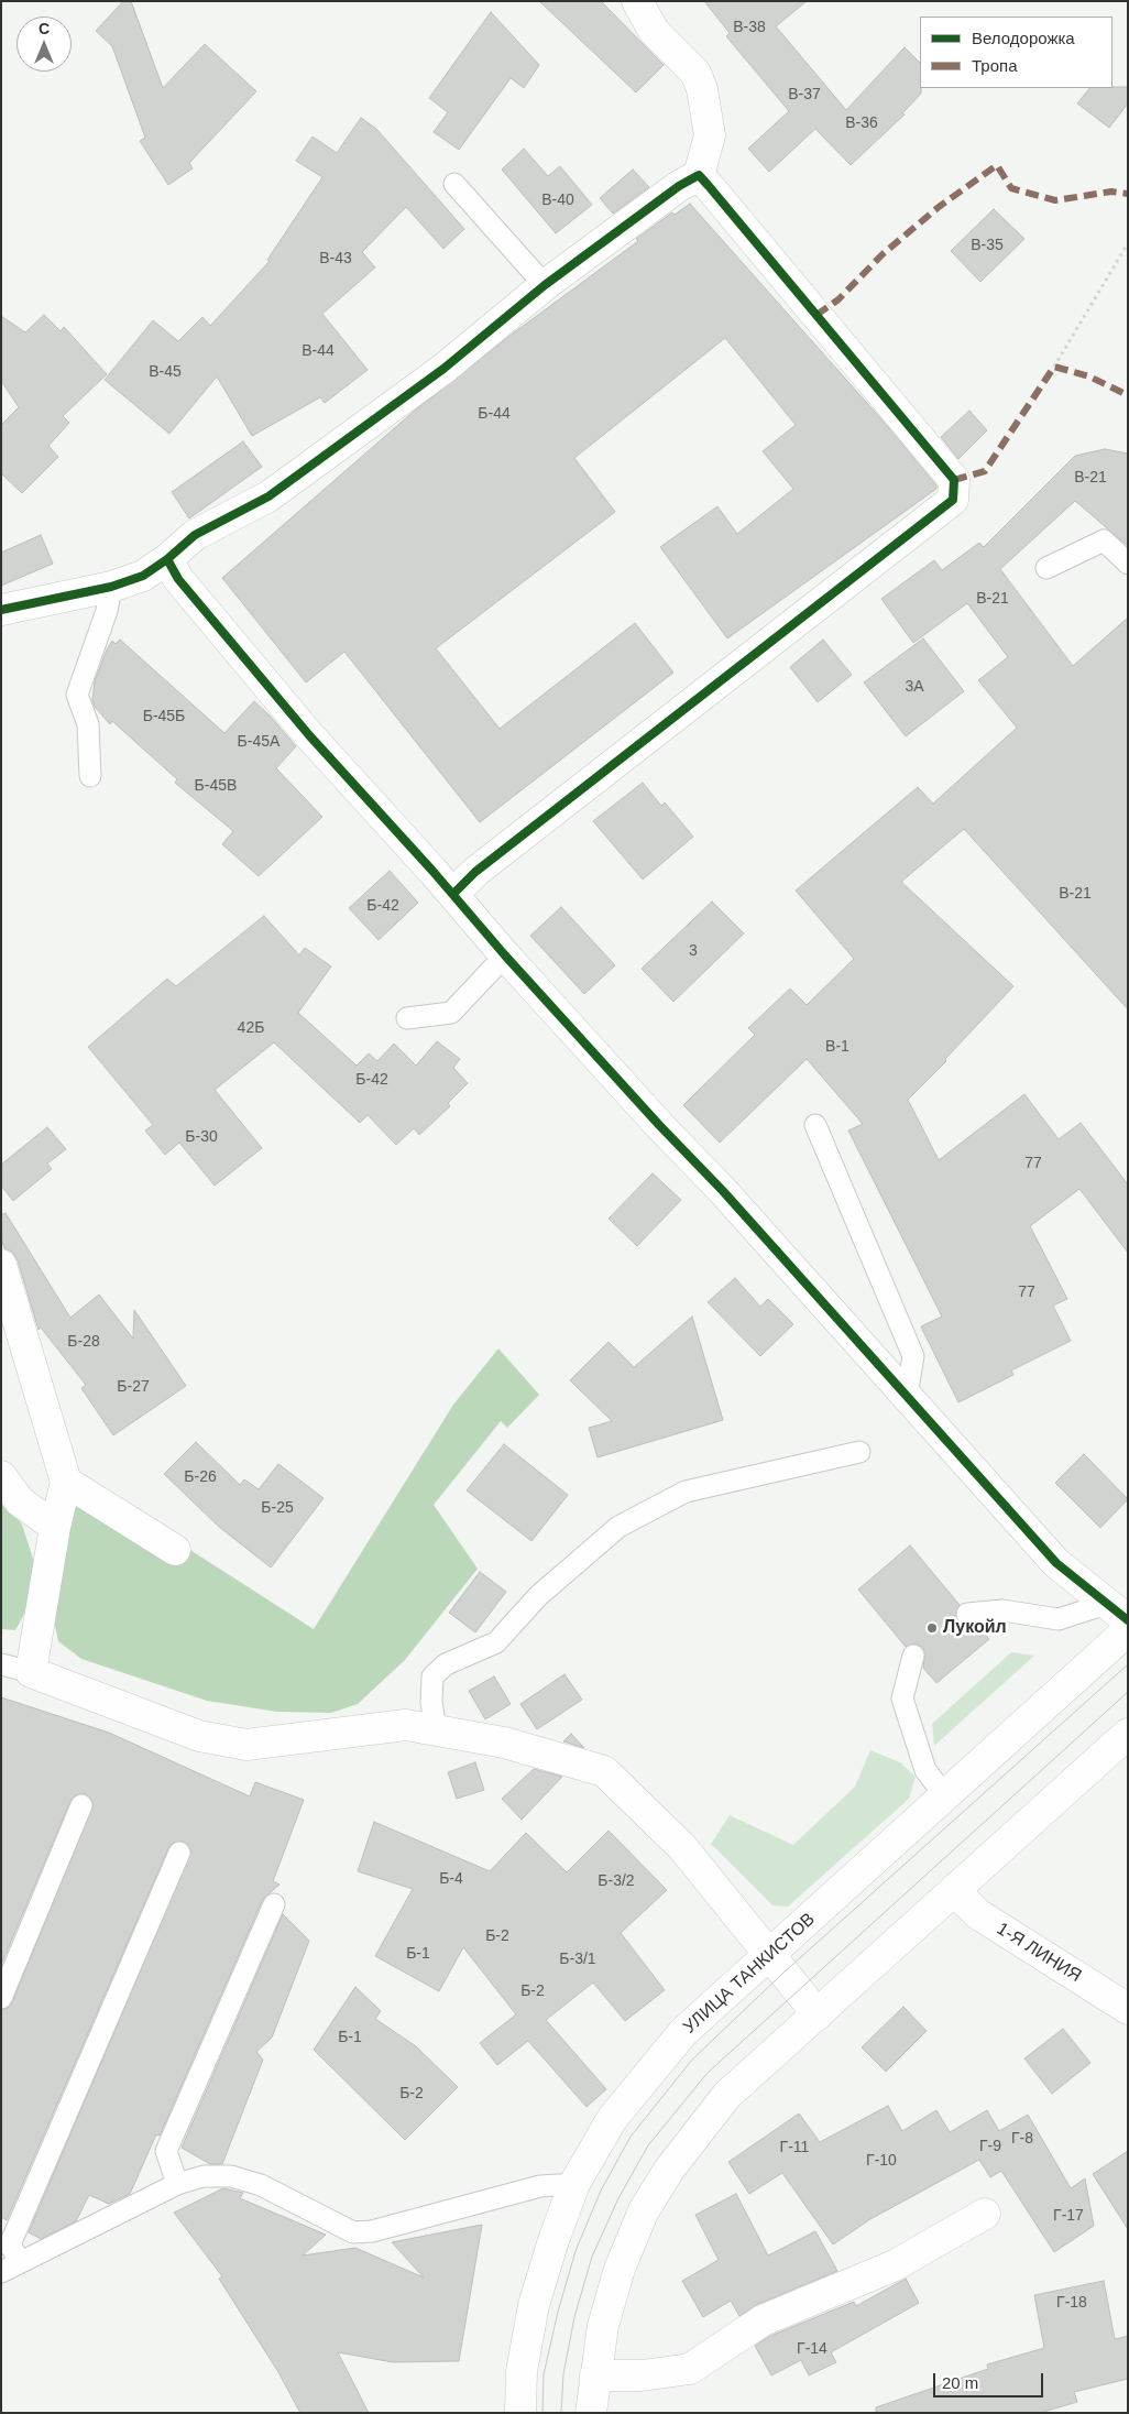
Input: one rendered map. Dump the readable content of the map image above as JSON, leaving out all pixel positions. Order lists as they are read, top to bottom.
{
  "streets": {
    "street": ["1-Я ЛИНИЯ", "УЛИЦА ТАНКИСТОВ"]
  },
  "places": ["Лукойл"],
  "house_numbers": [
    "В-38",
    "В-37",
    "В-36",
    "В-40",
    "В-35",
    "В-43",
    "В-44",
    "В-45",
    "Б-44",
    "В-21",
    "В-21",
    "3А",
    "Б-45Б",
    "Б-45А",
    "Б-45В",
    "В-21",
    "Б-42",
    "3",
    "42Б",
    "В-1",
    "Б-42",
    "Б-30",
    "77",
    "77",
    "Б-28",
    "Б-27",
    "Б-26",
    "Б-25",
    "Б-4",
    "Б-3/2",
    "Б-2",
    "Б-1",
    "Б-3/1",
    "Б-2",
    "Б-1",
    "Б-2",
    "Г-8",
    "Г-9",
    "Г-11",
    "Г-10",
    "Г-17",
    "Г-18",
    "Г-14"
  ],
  "legend": ["Велодорожка", "Тропа"],
  "scale_bar": "20 m",
  "north": "top"
}
